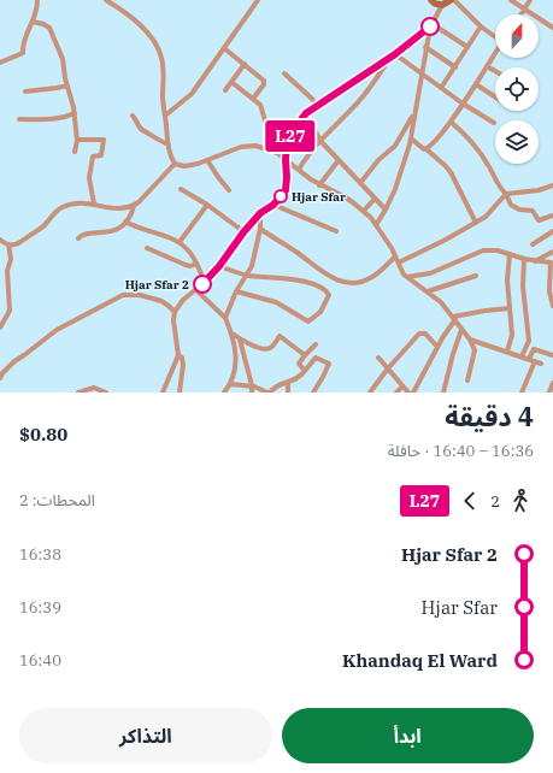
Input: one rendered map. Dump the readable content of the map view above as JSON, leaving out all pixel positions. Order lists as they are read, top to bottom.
{
  "places": ["Hjar Sfar", "Hjar Sfar 2"],
  "lines": ["bus line L27"],
  "north": "top",
  "page": {
    "on_map": "L27",
    "heading": ["4 دقيقة", "16:36 – 16:40 · حافلة", "$0.80"],
    "legs": ["2", "L27", "المحطات: 2"],
    "list": [
      {
        "name": "Hjar Sfar 2",
        "value": "16:38"
      },
      {
        "name": "Hjar Sfar",
        "value": "16:39"
      },
      {
        "name": "Khandaq El Ward",
        "value": "16:40"
      }
    ],
    "buttons": ["ابدأ", "التذاكر"]
  }
}
